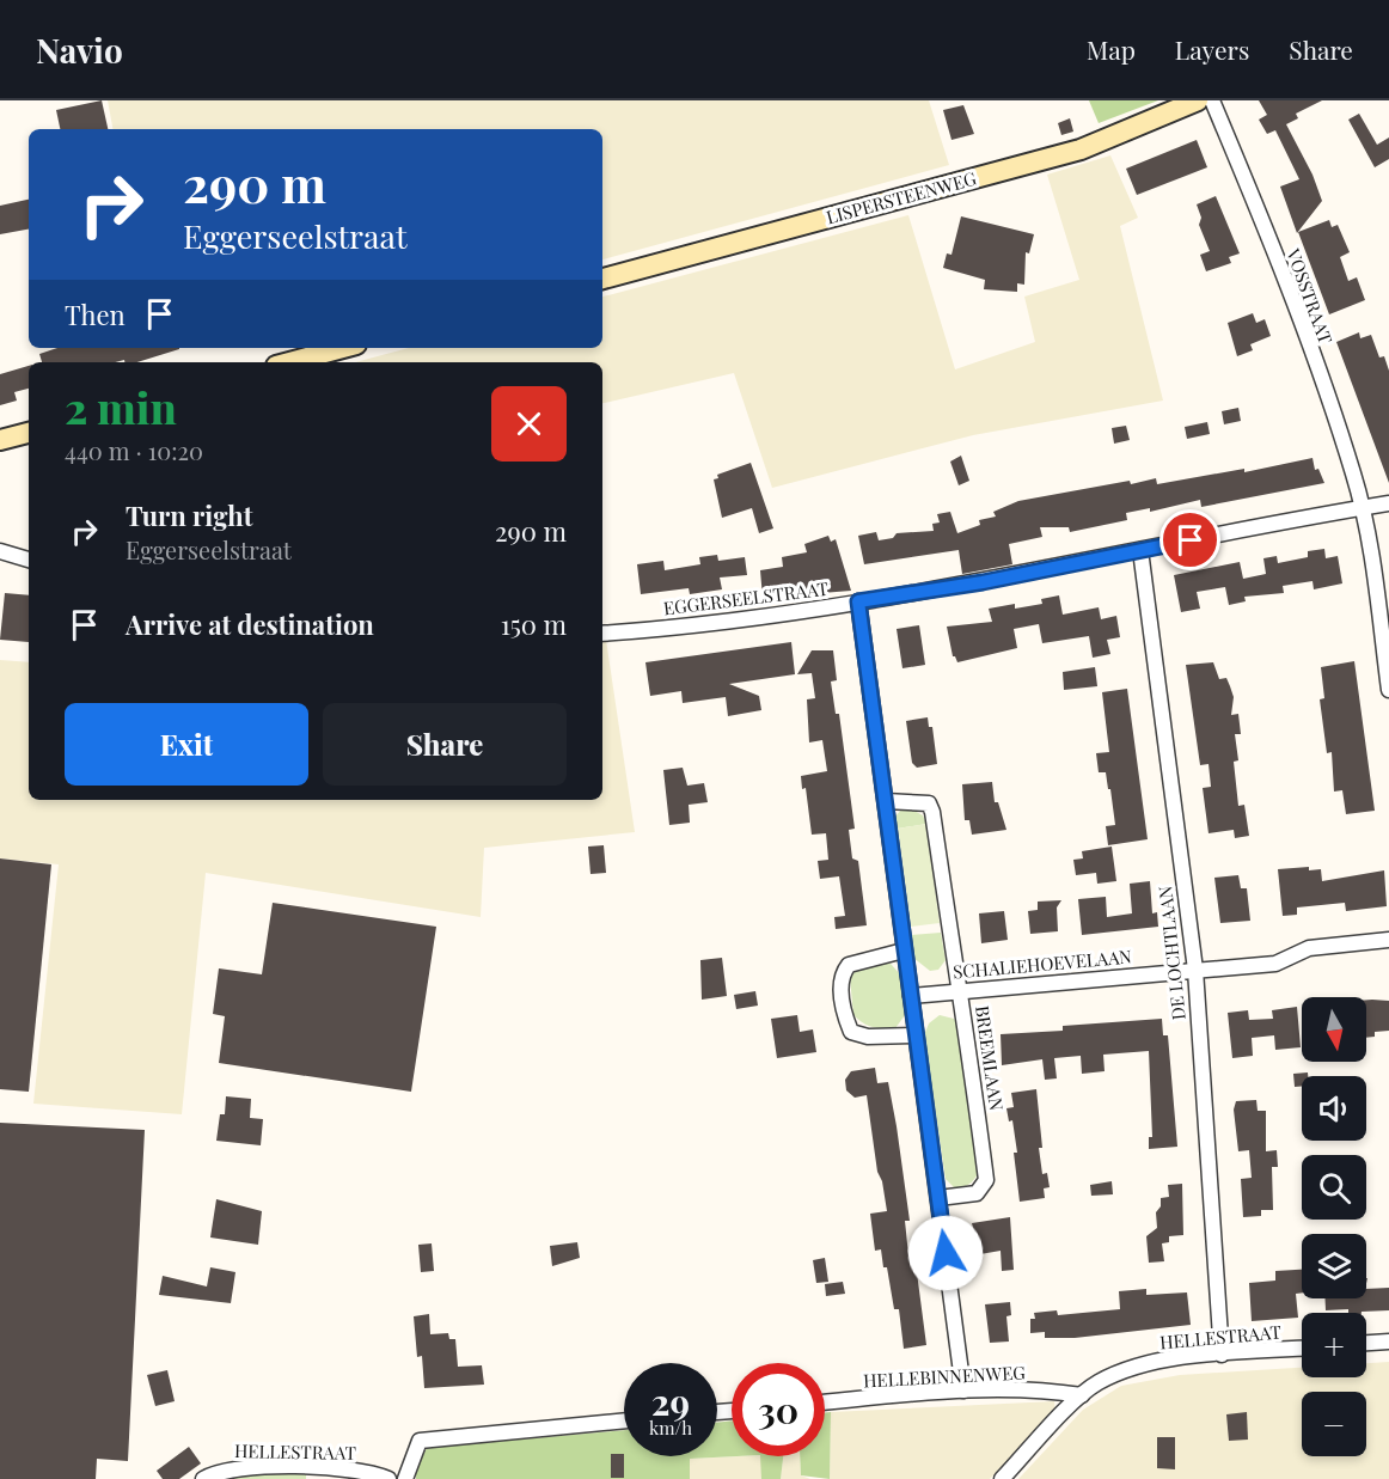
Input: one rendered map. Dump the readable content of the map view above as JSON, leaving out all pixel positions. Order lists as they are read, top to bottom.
{
  "streets": {
    "street": [
      "LISPERSTEENWEG",
      "VOSSTRAAT",
      "EGGERSEELSTRAAT",
      "DE LOCHTLAAN",
      "SCHALIEHOEVELAAN",
      "BREEMLAAN",
      "HELLESTRAAT",
      "HELLEBINNENWEG"
    ]
  },
  "crossings": [
    ["VOSSTRAAT", "EGGERSEELSTRAAT"],
    ["EGGERSEELSTRAAT", "DE LOCHTLAAN"],
    ["DE LOCHTLAAN", "SCHALIEHOEVELAAN"],
    ["DE LOCHTLAAN", "HELLESTRAAT"],
    ["SCHALIEHOEVELAAN", "BREEMLAAN"],
    ["HELLESTRAAT", "HELLEBINNENWEG"]
  ],
  "north": "bottom",
  "page": {
    "header": "Navio",
    "nav": ["Map", "Layers", "Share"],
    "turn": ["290 m", "Eggerseelstraat"],
    "then": "Then",
    "heading": ["2 min", "440 m · 10:20"],
    "list": [
      {
        "name": "Turn right",
        "note": "Eggerseelstraat",
        "value": "290 m"
      },
      {
        "name": "Arrive at destination",
        "value": "150 m"
      }
    ],
    "buttons": ["Exit", "Share"],
    "map_buttons": ["+", "−"],
    "speed": "29 km/h",
    "limit": "30"
  }
}
